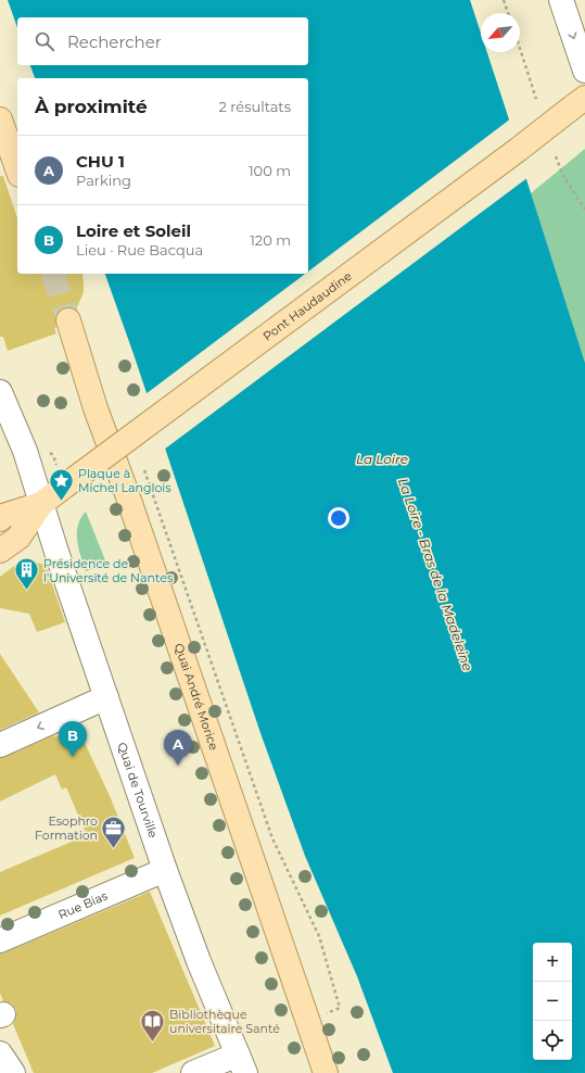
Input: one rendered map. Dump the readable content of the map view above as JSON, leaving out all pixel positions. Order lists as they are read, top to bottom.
{
  "streets": {
    "main road": ["Pont Haudaudine", "Quai André Morice"],
    "street": ["Quai de Tourville", "Rue Bias"]
  },
  "crossings": [
    ["Pont Haudaudine", "Quai de Tourville"],
    ["Quai de Tourville", "Rue Bias"]
  ],
  "water": ["La Loire", "La Loire - Bras de la Madeleine"],
  "places": {
    "place": ["Plaque à Michel Langlois"],
    "building": ["Présidence de l'Université de Nantes"],
    "office": ["Esophro Formation"],
    "library": ["Bibliothèque universitaire Santé"]
  },
  "north": "bottom left",
  "page": {
    "search": "Rechercher",
    "heading": ["À proximité", "2 résultats"],
    "list": [
      {
        "mark": "A",
        "name": "CHU 1",
        "note": "Parking",
        "value": "100 m"
      },
      {
        "mark": "B",
        "name": "Loire et Soleil",
        "note": "Lieu · Rue Bacqua",
        "value": "120 m"
      }
    ],
    "pins": ["B", "A"],
    "map_buttons": ["+", "−"]
  }
}
